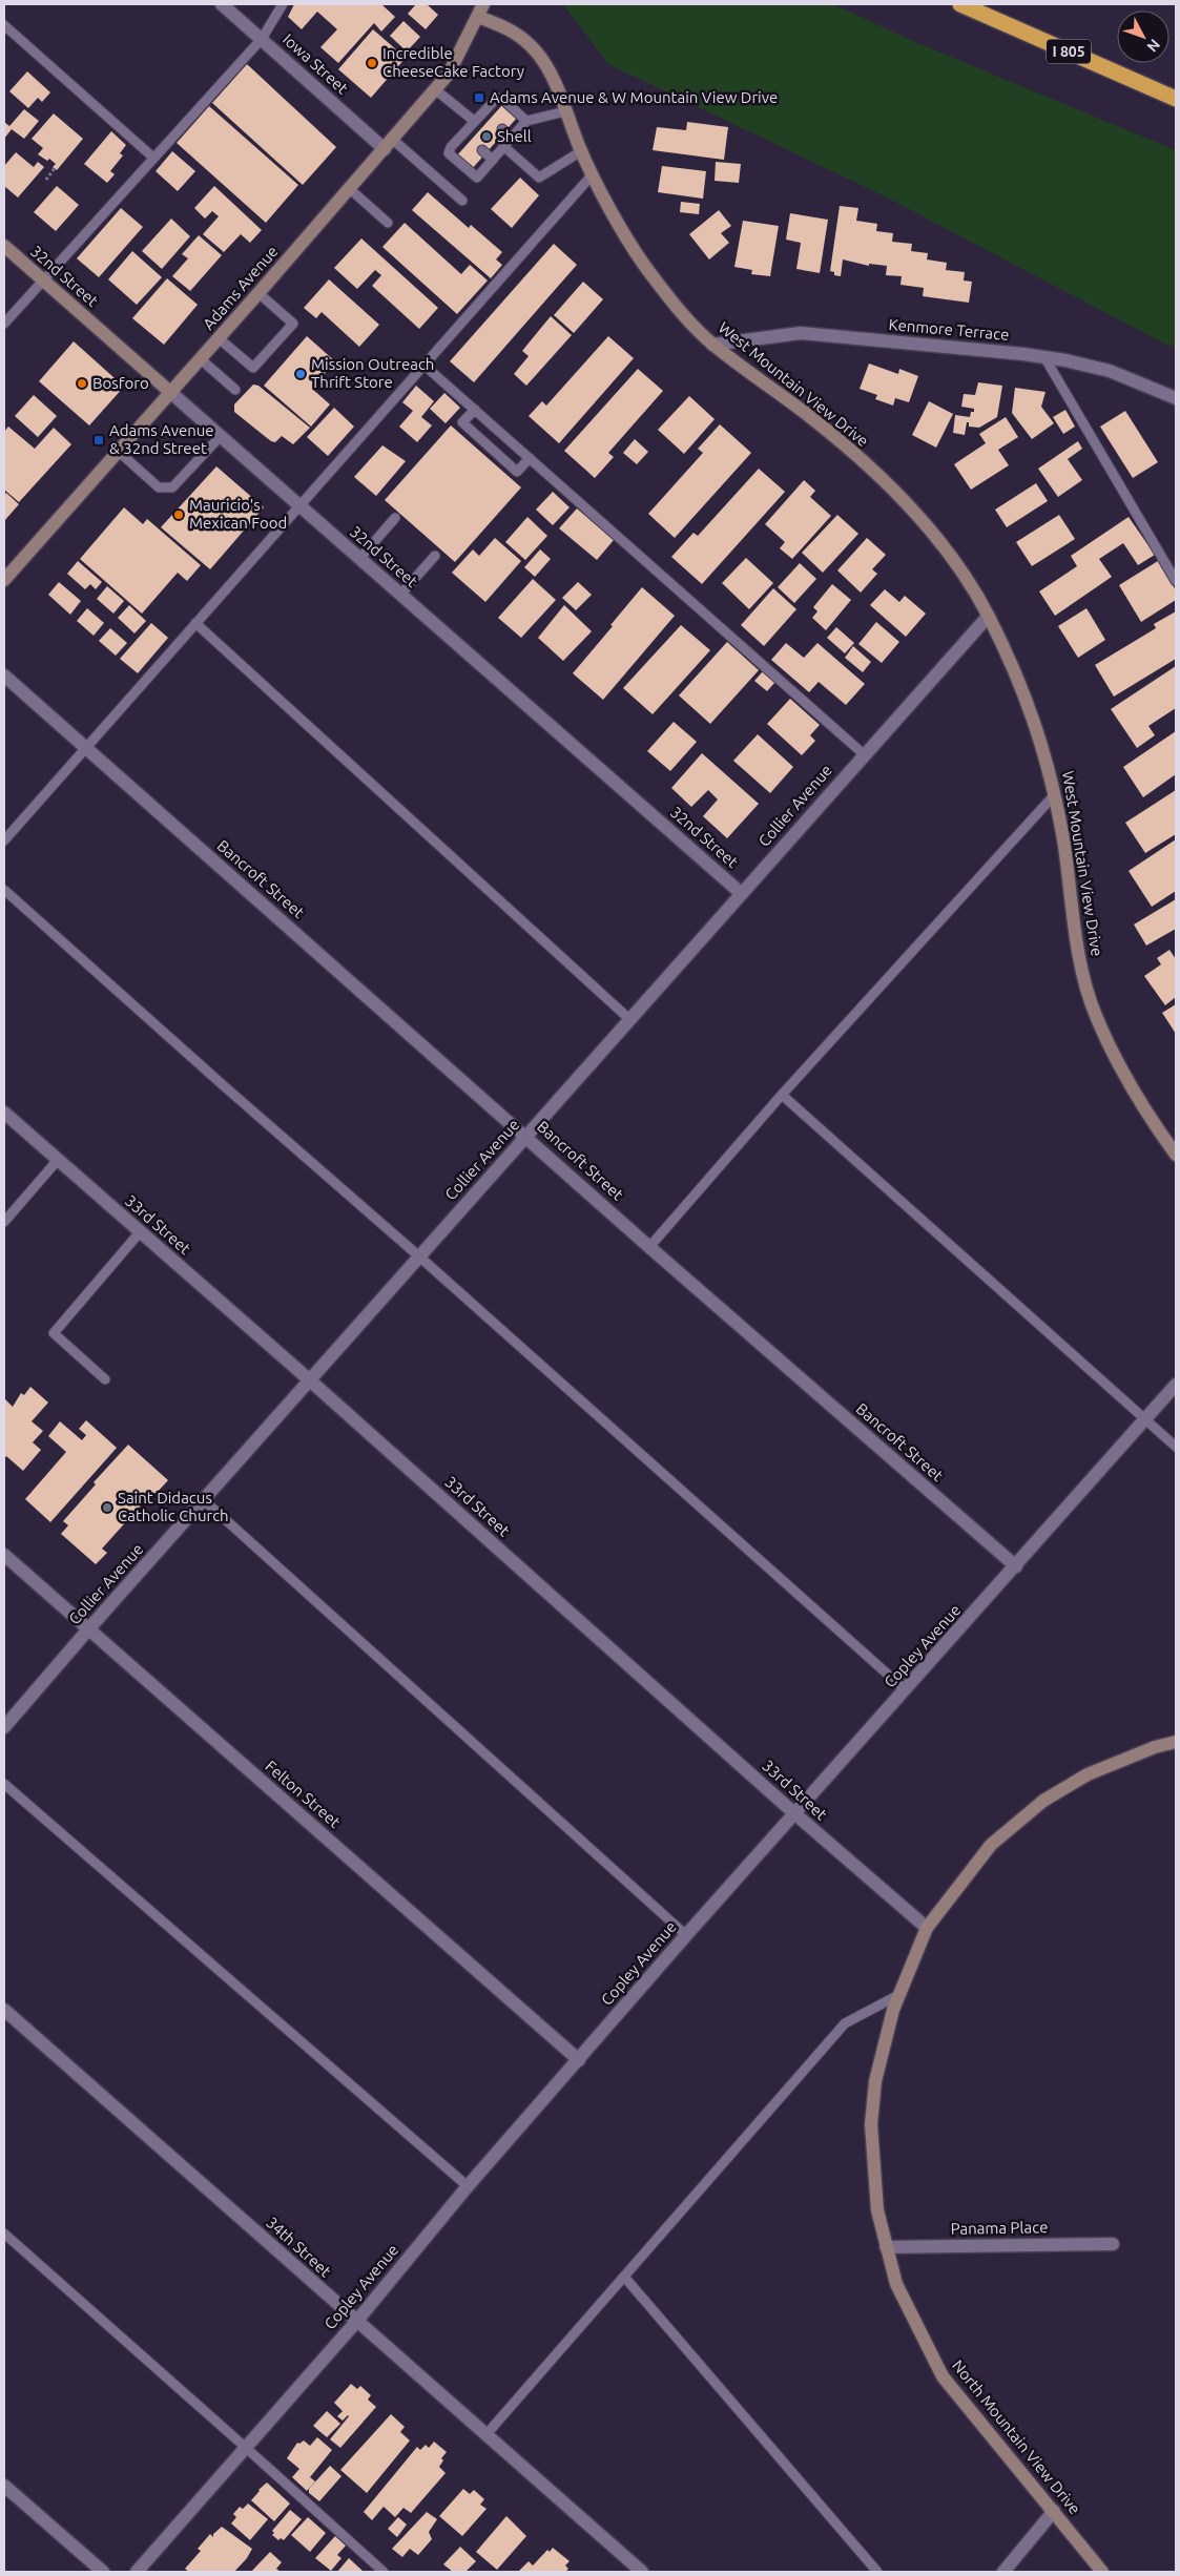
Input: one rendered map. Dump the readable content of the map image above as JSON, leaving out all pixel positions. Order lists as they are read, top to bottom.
{
  "streets": {
    "highway": ["I 805"],
    "street": [
      "Iowa Street",
      "32nd Street",
      "Adams Avenue",
      "Kenmore Terrace",
      "West Mountain View Drive",
      "Collier Avenue",
      "Bancroft Street",
      "33rd Street",
      "Copley Avenue",
      "Felton Street",
      "Panama Place",
      "34th Street",
      "North Mountain View Drive"
    ]
  },
  "crossings": [
    ["Iowa Street", "Adams Avenue"],
    ["32nd Street", "Adams Avenue"],
    ["32nd Street", "Collier Avenue"],
    ["Adams Avenue", "West Mountain View Drive"],
    ["Kenmore Terrace", "West Mountain View Drive"],
    ["West Mountain View Drive", "Collier Avenue"],
    ["Collier Avenue", "Bancroft Street"],
    ["Collier Avenue", "33rd Street"],
    ["Collier Avenue", "Felton Street"],
    ["Bancroft Street", "Copley Avenue"],
    ["33rd Street", "Copley Avenue"],
    ["33rd Street", "North Mountain View Drive"],
    ["Copley Avenue", "Felton Street"],
    ["Copley Avenue", "34th Street"],
    ["Panama Place", "North Mountain View Drive"]
  ],
  "places": {
    "other": [
      "Incredible CheeseCake Factory",
      "Shell",
      "Mission Outreach Thrift Store",
      "Bosforo",
      "Mauricio's Mexican Food",
      "Saint Didacus Catholic Church"
    ],
    "transit": ["Adams Avenue & W Mountain View Drive", "Adams Avenue & 32nd Street"]
  },
  "north": "bottom right"
}
